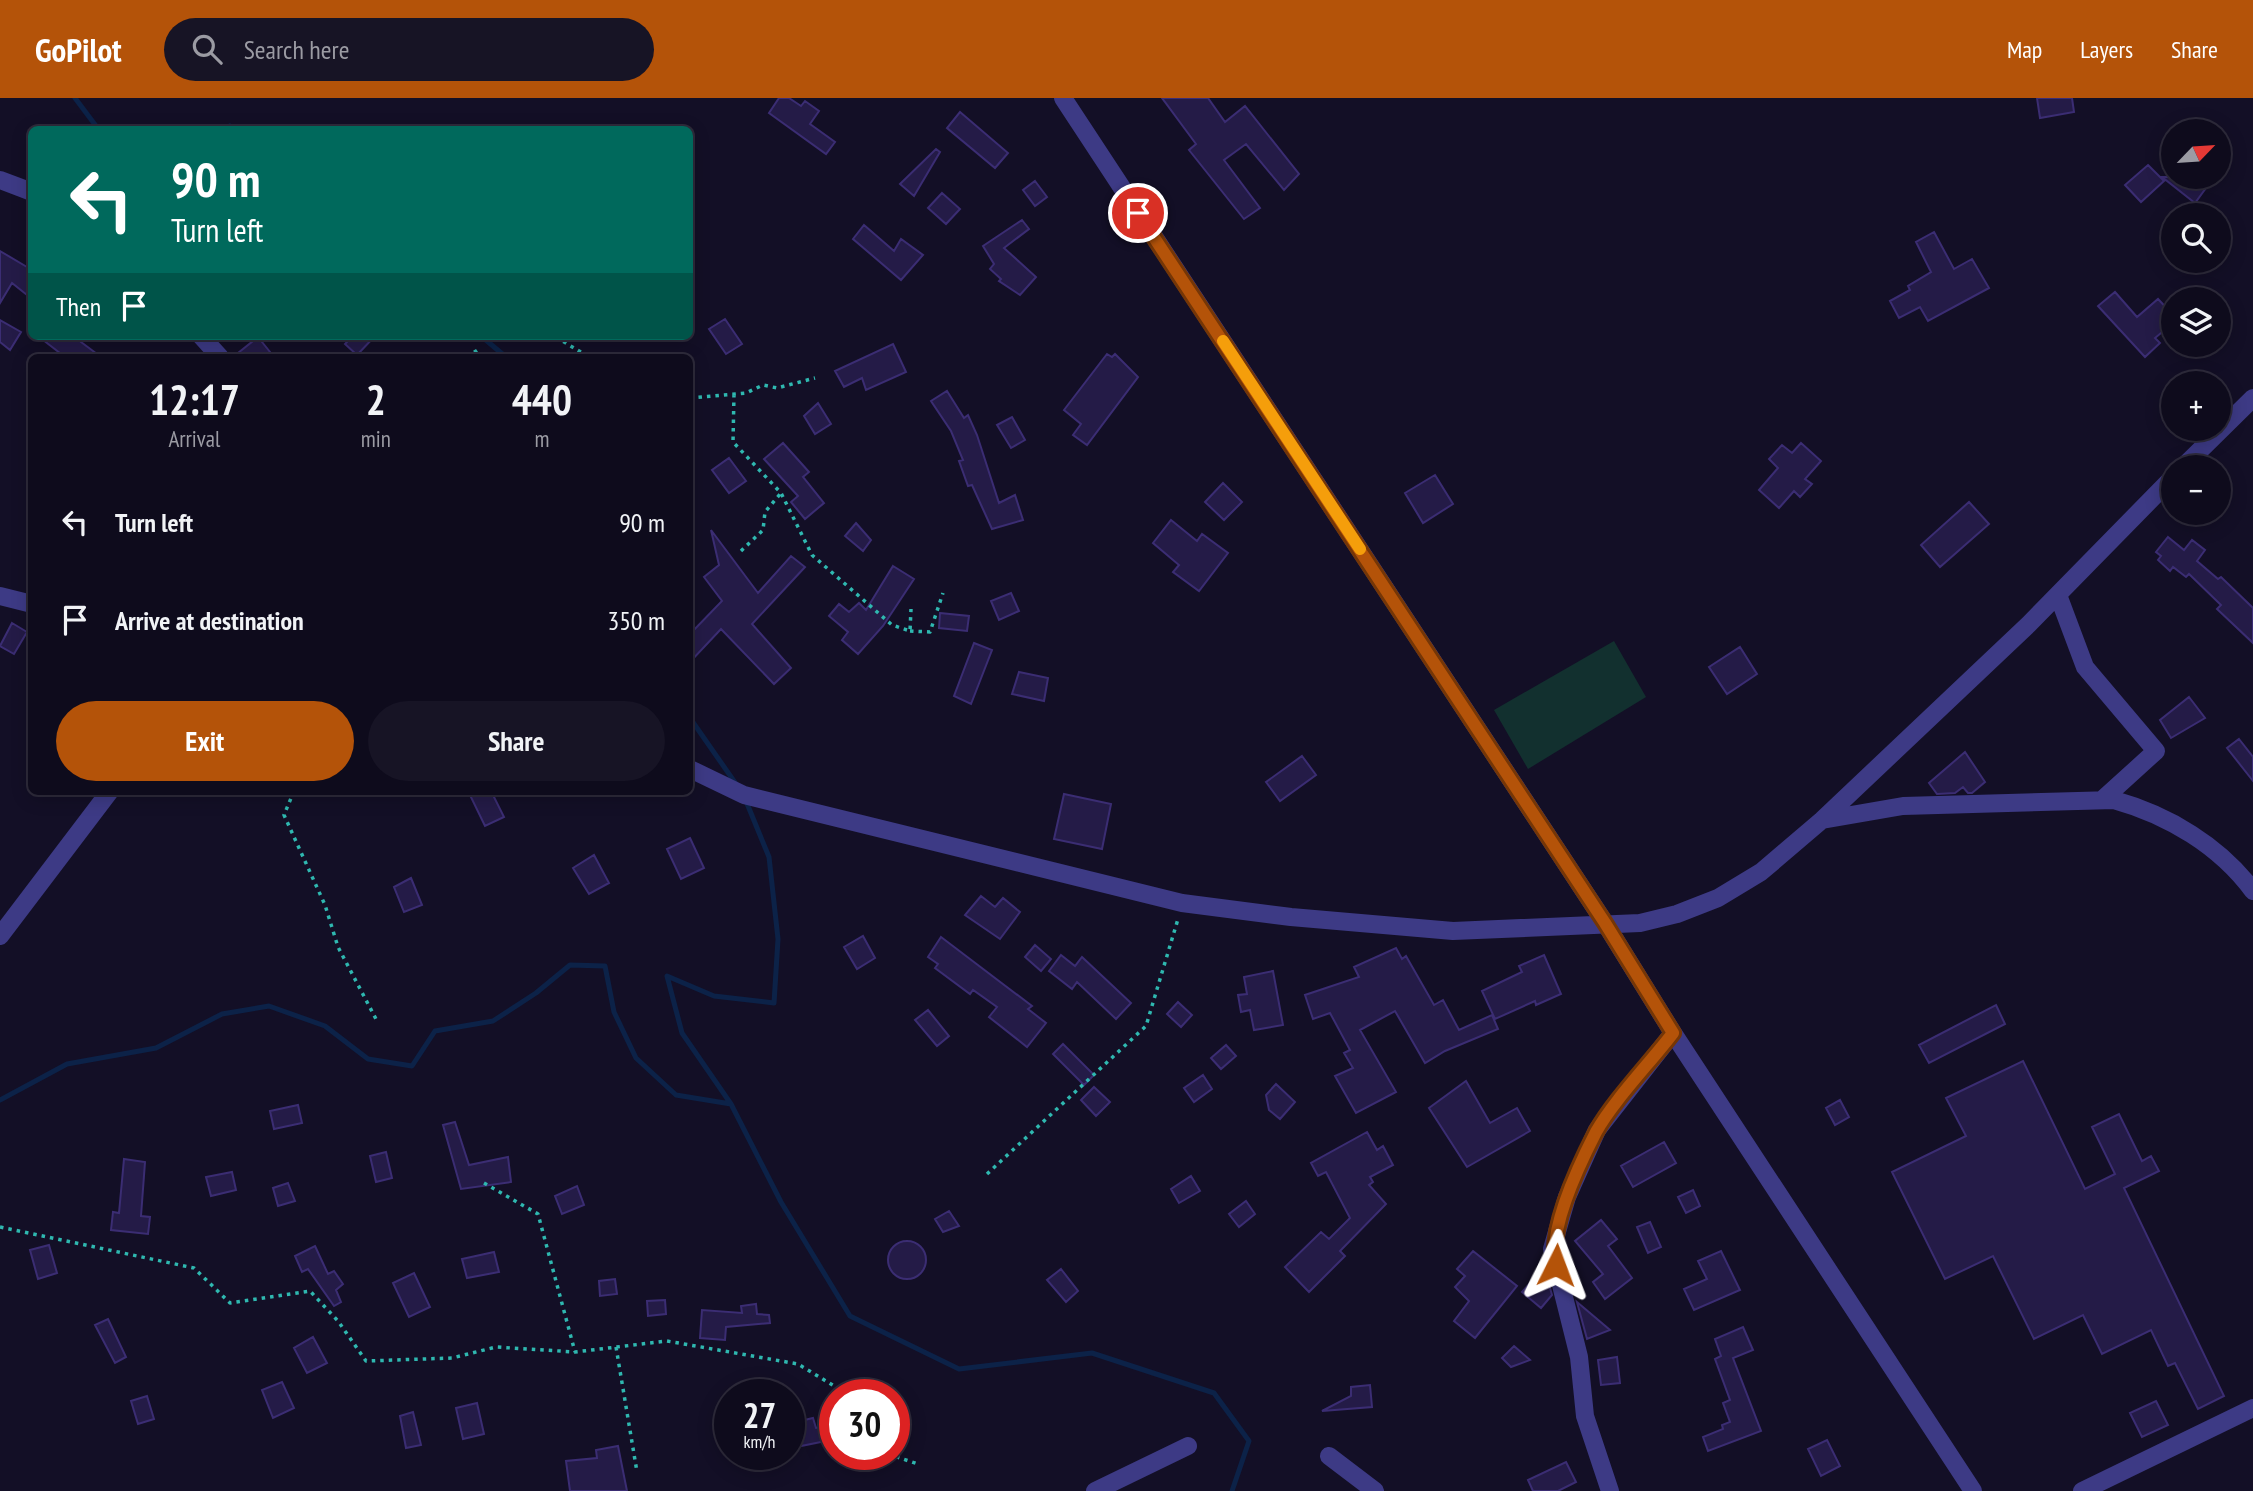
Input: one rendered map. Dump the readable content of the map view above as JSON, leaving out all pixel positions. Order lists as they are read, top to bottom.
{
  "north": "top right",
  "page": {
    "header": "GoPilot",
    "search": "Search here",
    "nav": ["Map", "Layers", "Share"],
    "map_buttons": ["+", "−"],
    "turn": ["90 m", "Turn left"],
    "then": "Then",
    "eta": [
      "12:17",
      "Arrival",
      "2",
      "min",
      "440",
      "m"
    ],
    "list": [
      {
        "name": "Turn left",
        "value": "90 m"
      },
      {
        "name": "Arrive at destination",
        "value": "350 m"
      }
    ],
    "buttons": ["Exit", "Share"],
    "speed": "27 km/h",
    "limit": "30"
  }
}
